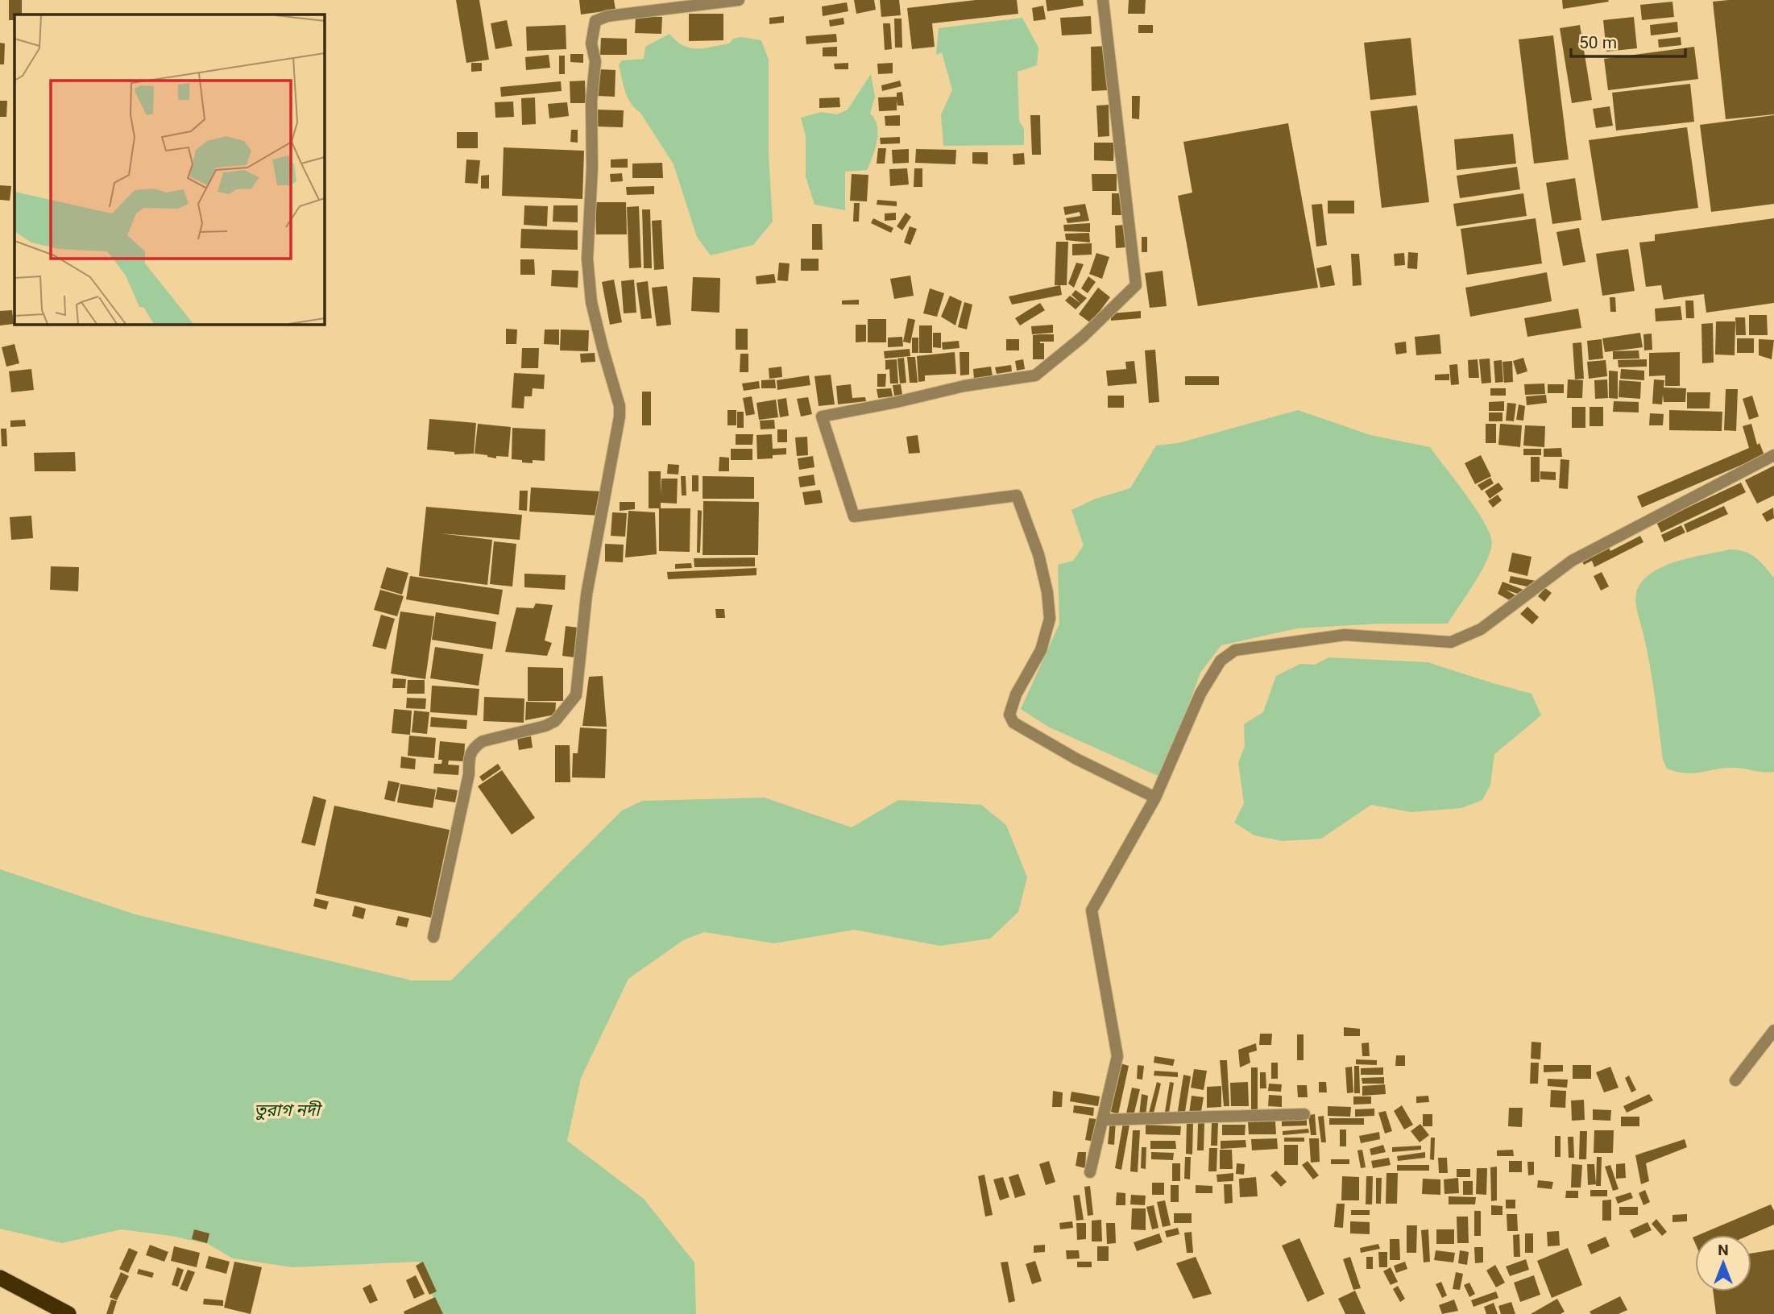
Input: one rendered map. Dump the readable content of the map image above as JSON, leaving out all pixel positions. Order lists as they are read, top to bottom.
{
  "water": ["তুরাগ নদী"],
  "scale_bar": "50 m",
  "north": "top"
}
